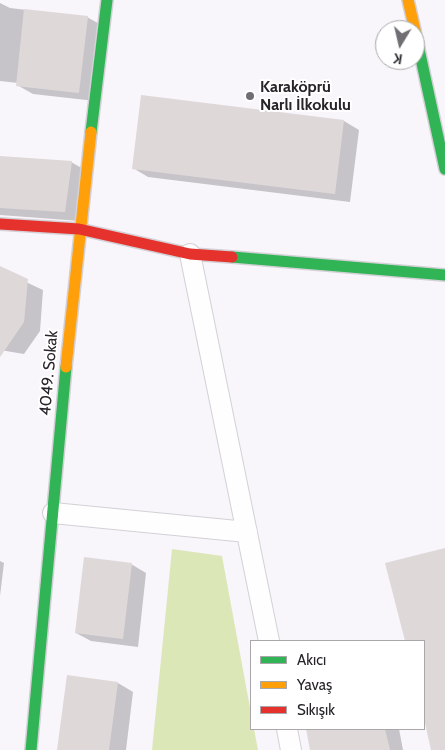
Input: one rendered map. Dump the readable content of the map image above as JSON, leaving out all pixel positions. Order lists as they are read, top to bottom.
{
  "streets": {
    "street": ["4049. Sokak"]
  },
  "places": ["Karaköprü Narlı İlkokulu"],
  "legend": ["Akıcı", "Yavaş", "Sıkışık"],
  "north": "bottom"
}
